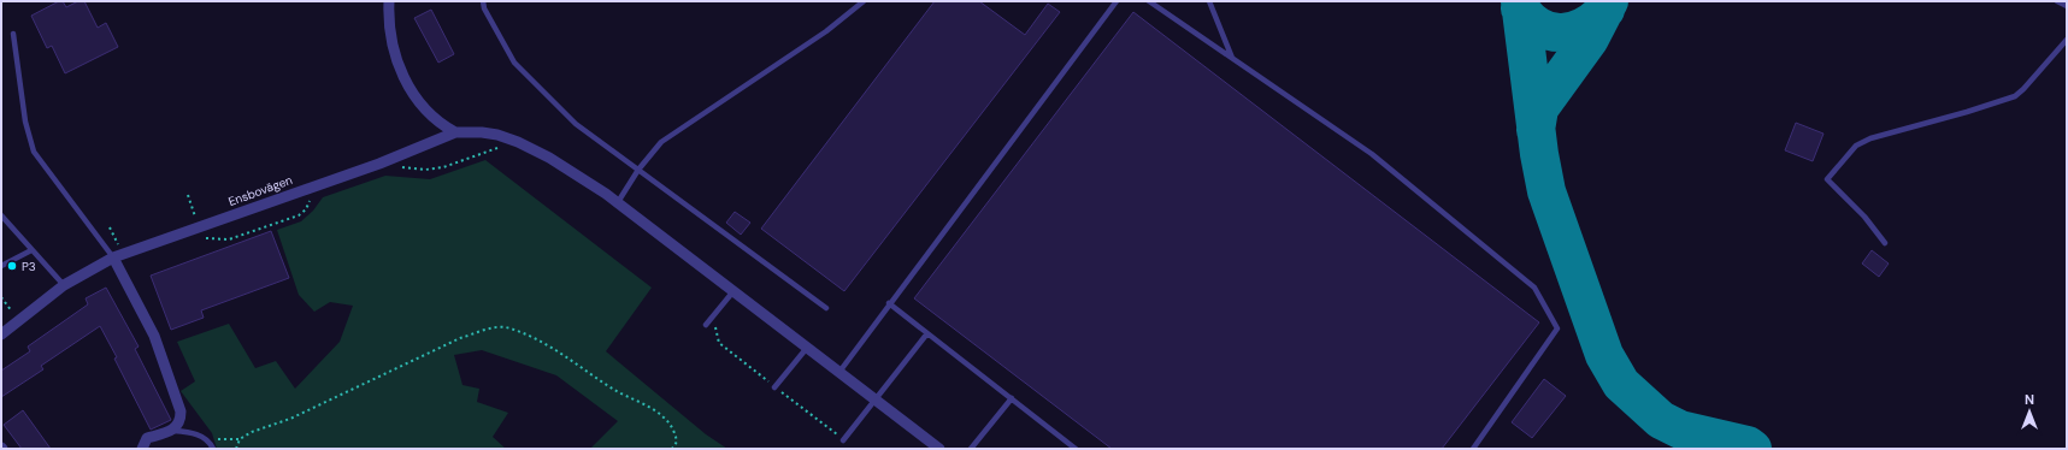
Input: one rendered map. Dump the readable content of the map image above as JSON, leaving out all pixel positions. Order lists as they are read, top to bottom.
{
  "streets": {
    "street": ["Ensbovägen"]
  },
  "places": ["P3"],
  "north": "top"
}
